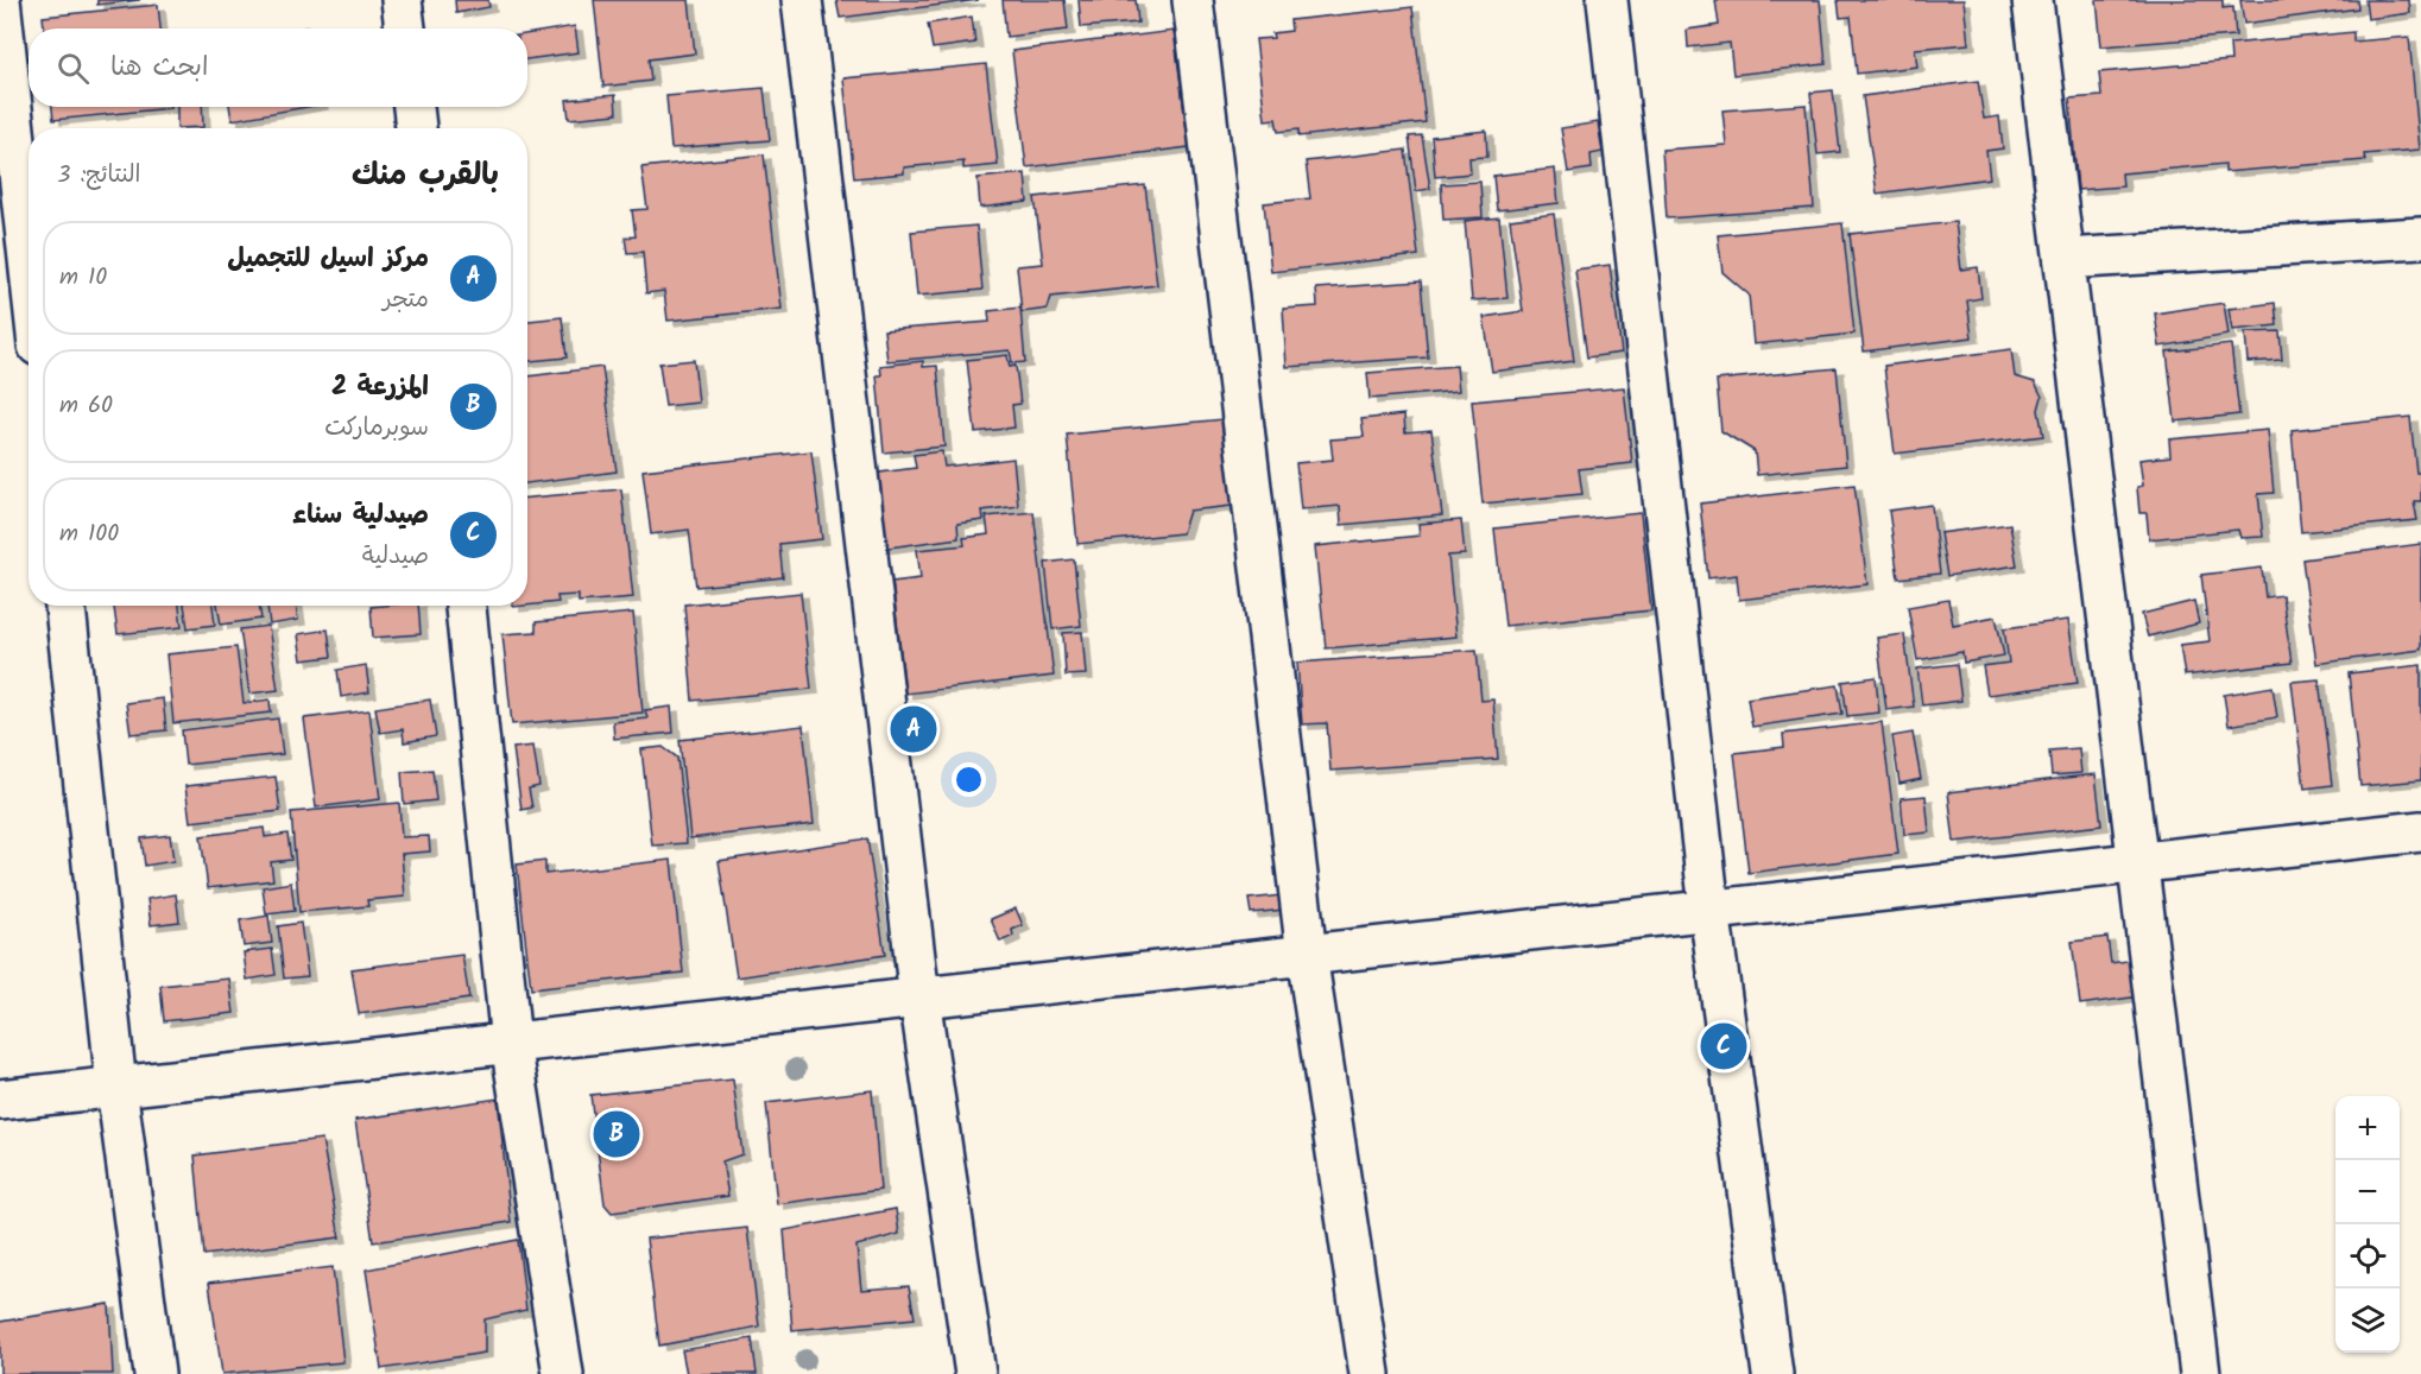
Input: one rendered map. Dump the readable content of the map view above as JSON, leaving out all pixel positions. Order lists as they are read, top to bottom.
{
  "page": {
    "search": "ابحث هنا",
    "heading": ["بالقرب منك", "النتائج: 3"],
    "list": [
      {
        "mark": "A",
        "name": "مركز اسيل للتجميل",
        "note": "متجر",
        "value": "10 m"
      },
      {
        "mark": "B",
        "name": "المزرعة 2",
        "note": "سوبرماركت",
        "value": "60 m"
      },
      {
        "mark": "C",
        "name": "صيدلية سناء",
        "note": "صيدلية",
        "value": "100 m"
      }
    ],
    "pins": ["A", "C", "B"],
    "map_buttons": ["+", "−"]
  }
}
